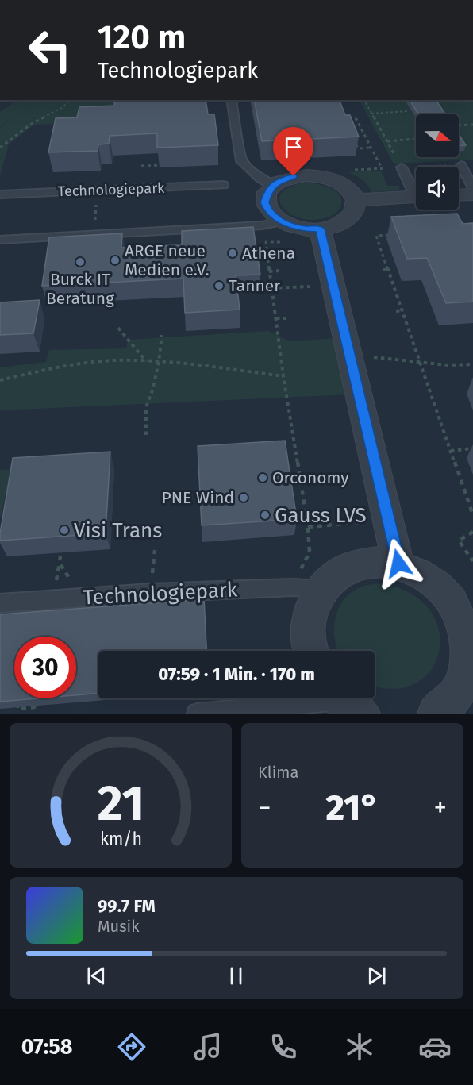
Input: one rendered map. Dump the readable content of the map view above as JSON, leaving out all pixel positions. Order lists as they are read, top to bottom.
{
  "streets": {
    "lane": ["Technologiepark"]
  },
  "places": [
    "Athena",
    "ARGE neue Medien e.V.",
    "Burck IT Beratung",
    "Tanner",
    "Orconomy",
    "PNE Wind",
    "Gauss LVS",
    "Visi Trans"
  ],
  "north": "right",
  "page": {
    "turn": ["120 m", "Technologiepark"],
    "limit": "30",
    "trip": "07:59 · 1 Min. · 170 m",
    "tile": "Klima",
    "heat": ["−", "21°", "+"],
    "song": ["99.7 FM", "Musik"],
    "tabs": "07:58",
    "gauge": ["21", "km/h"]
  }
}
